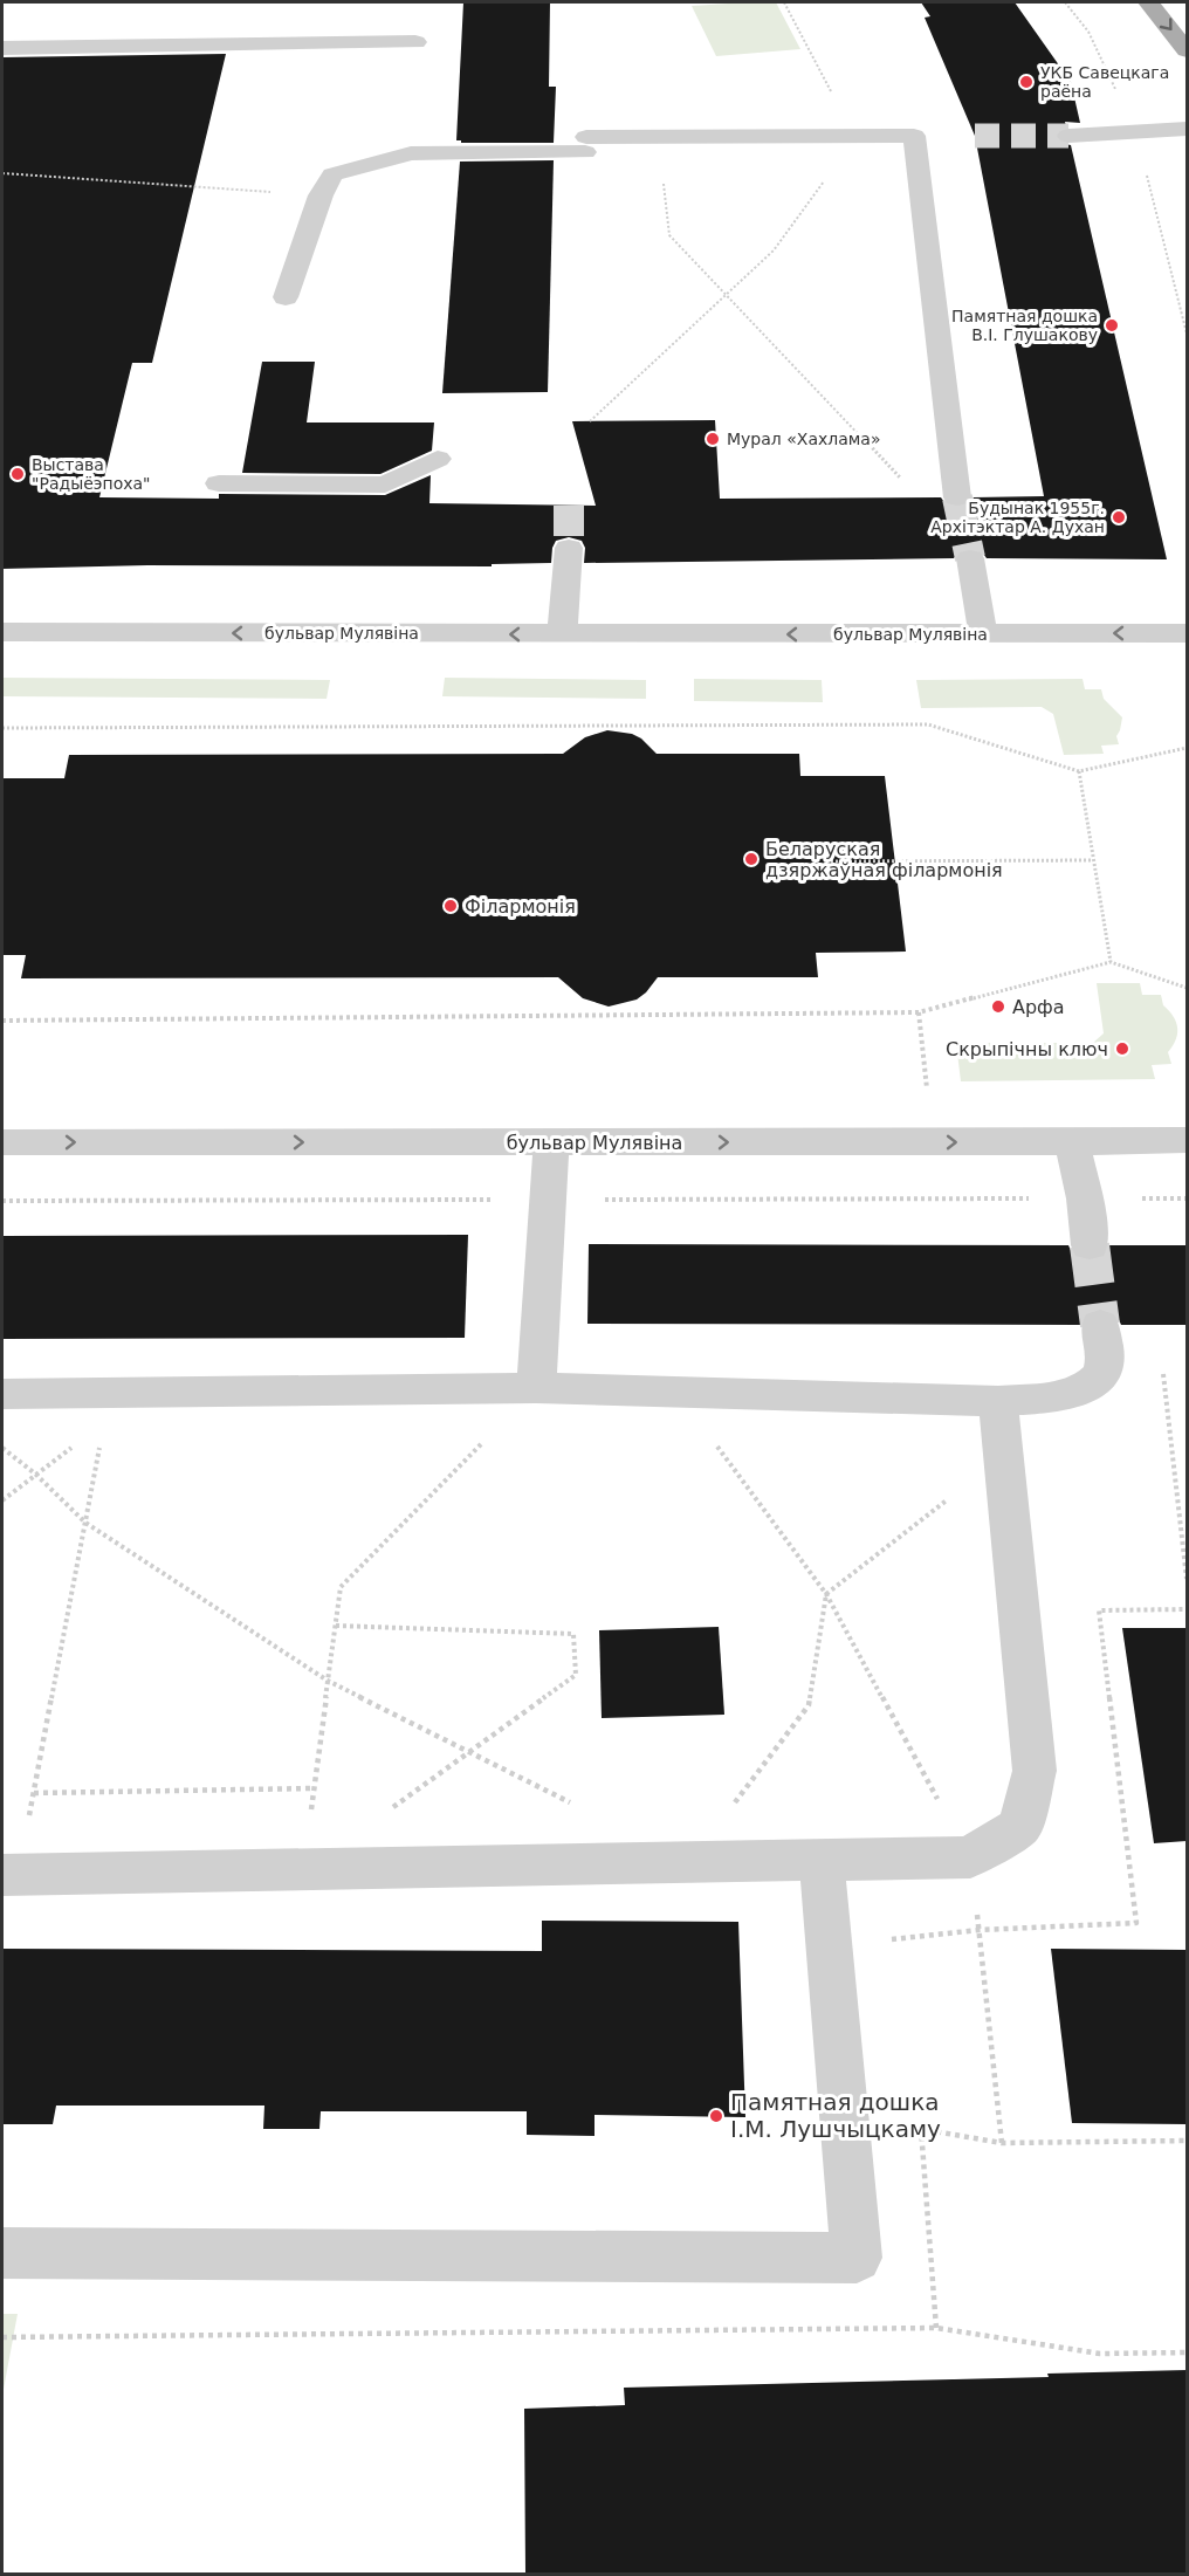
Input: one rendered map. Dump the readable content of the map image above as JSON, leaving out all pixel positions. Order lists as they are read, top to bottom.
{
  "streets": {
    "street": ["бульвар Мулявіна"]
  },
  "places": [
    "УКБ Савецкага раёна",
    "Памятная дошка В.І. Глушакову",
    "Мурал «Хахлама»",
    "Выстава \"Радыёэпоха\"",
    "Будынак 1955г. Архітэктар А. Духан",
    "Беларуская дзяржаўная філармонія",
    "Філармонія",
    "Арфа",
    "Скрыпічны ключ",
    "Памятная дошка І.М. Лушчыцкаму"
  ]
}
